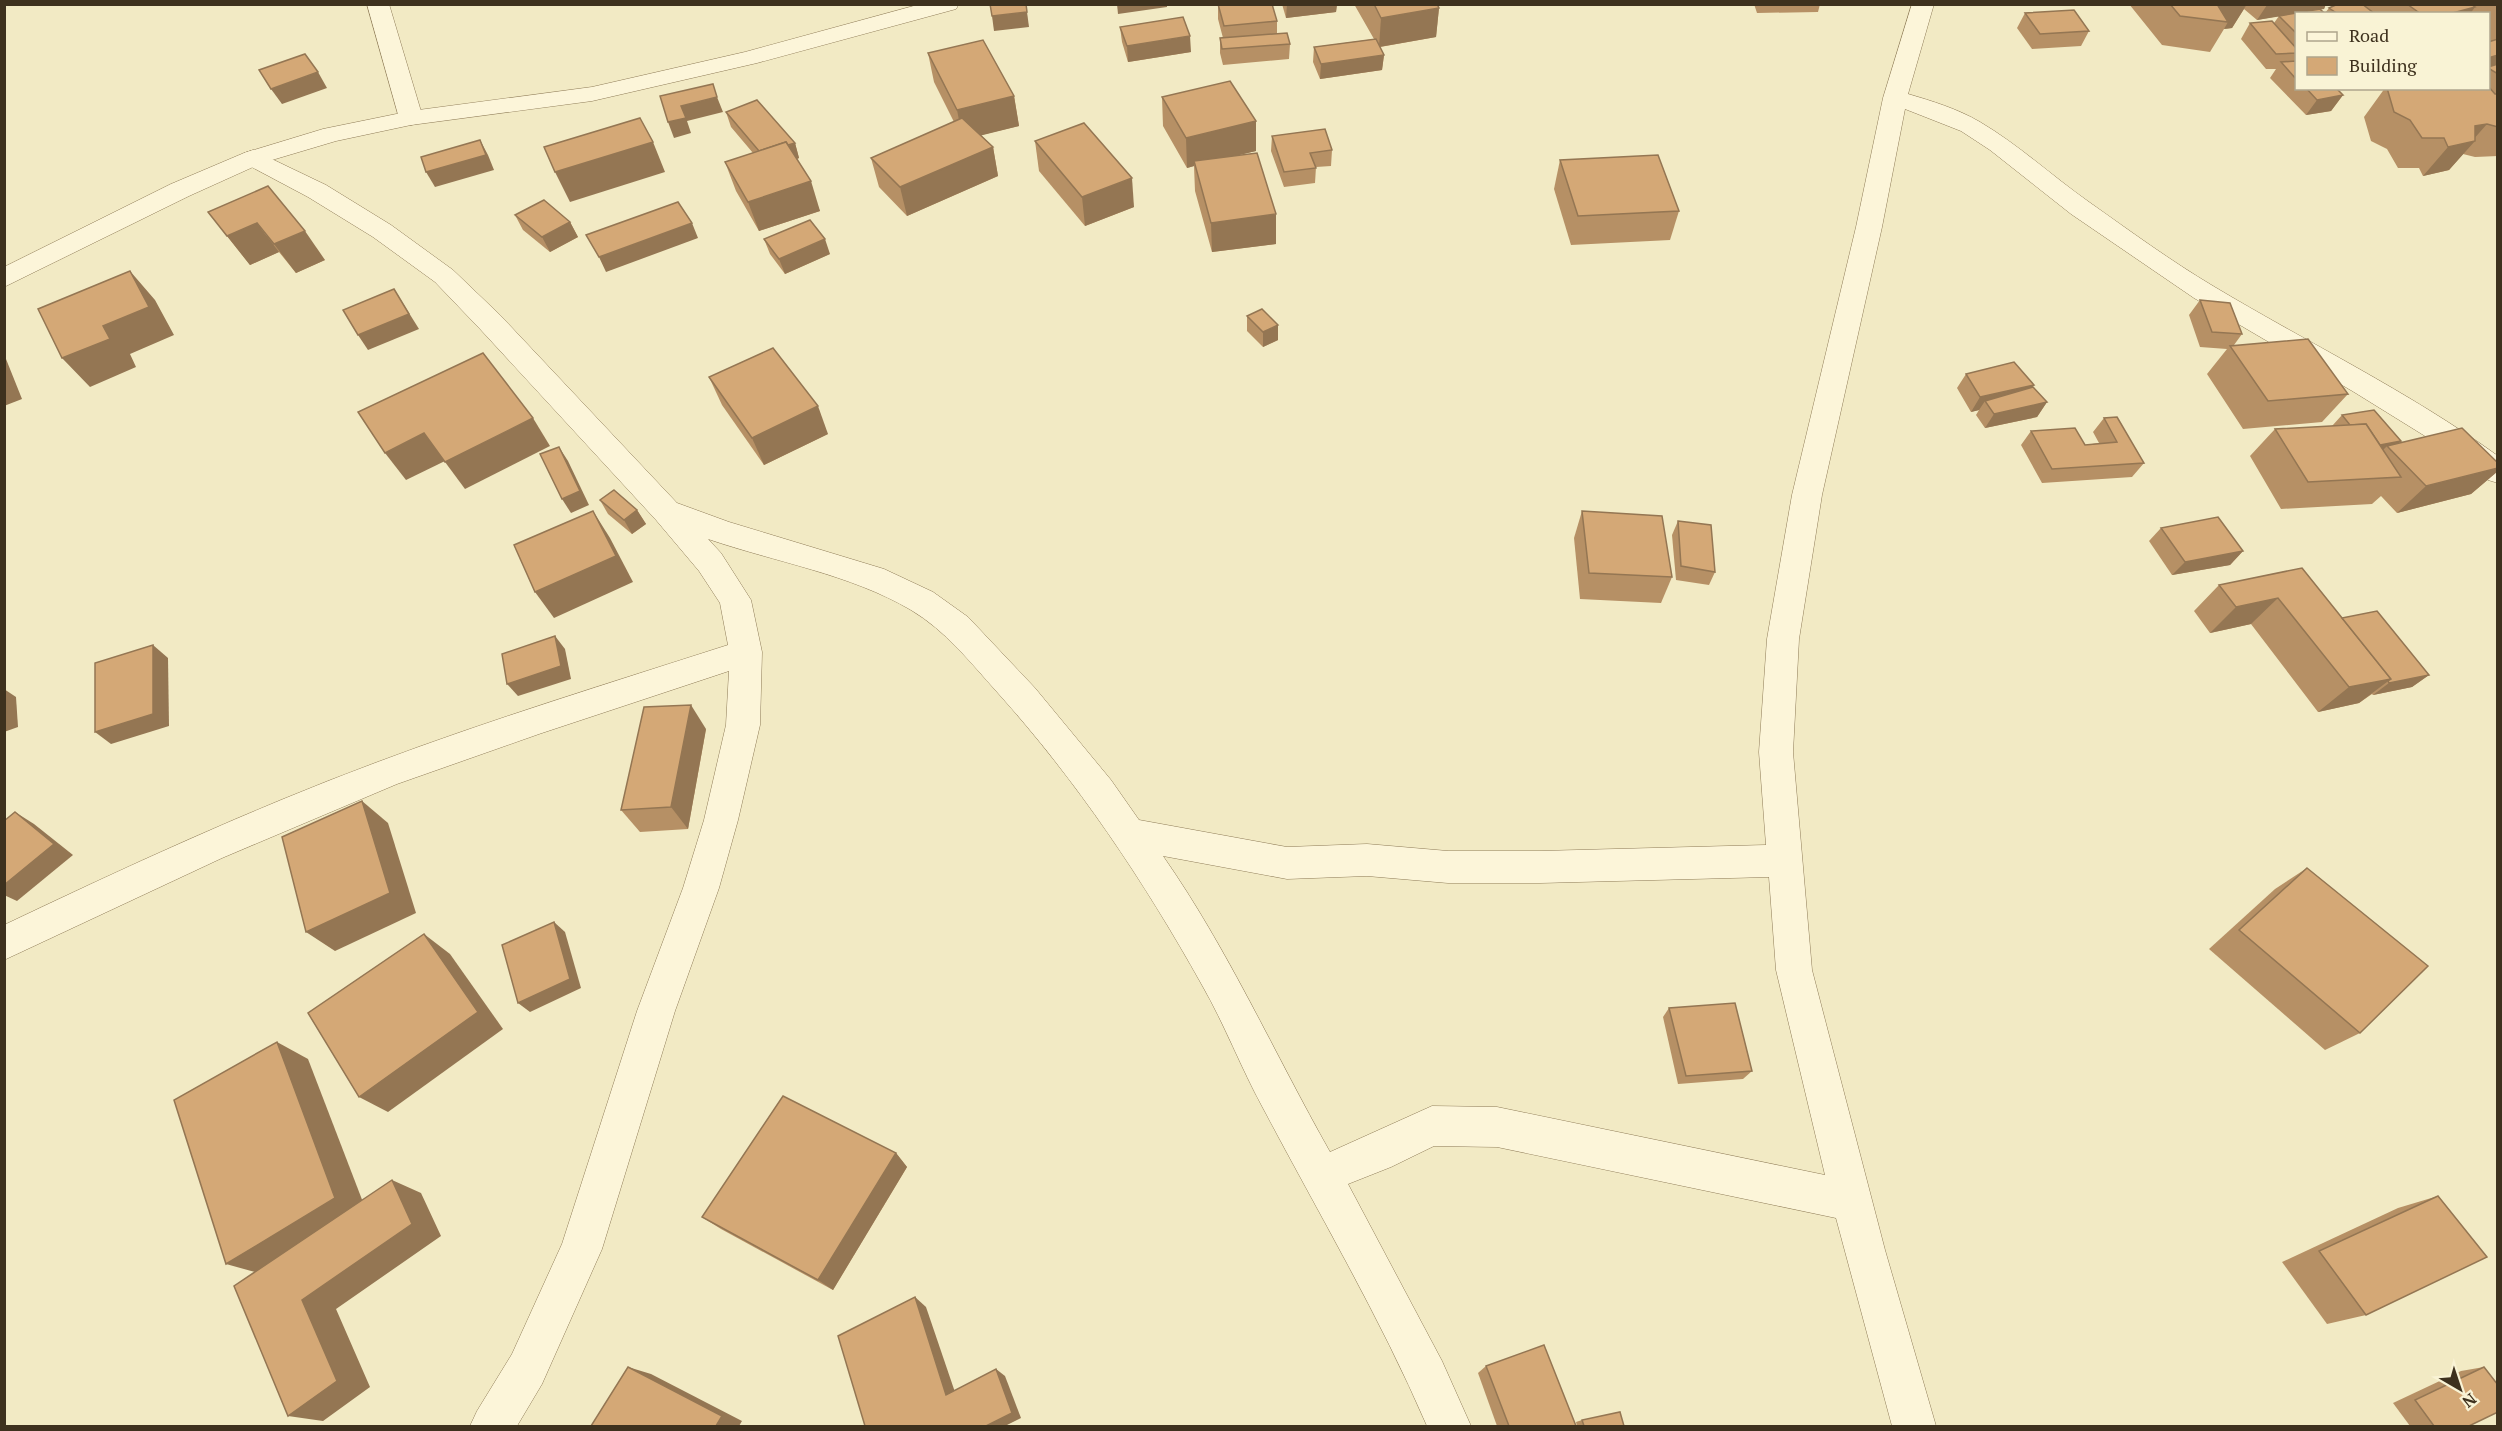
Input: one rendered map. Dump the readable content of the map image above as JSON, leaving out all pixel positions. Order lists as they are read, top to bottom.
{
  "legend": ["Road", "Building"],
  "north": "bottom right"
}
